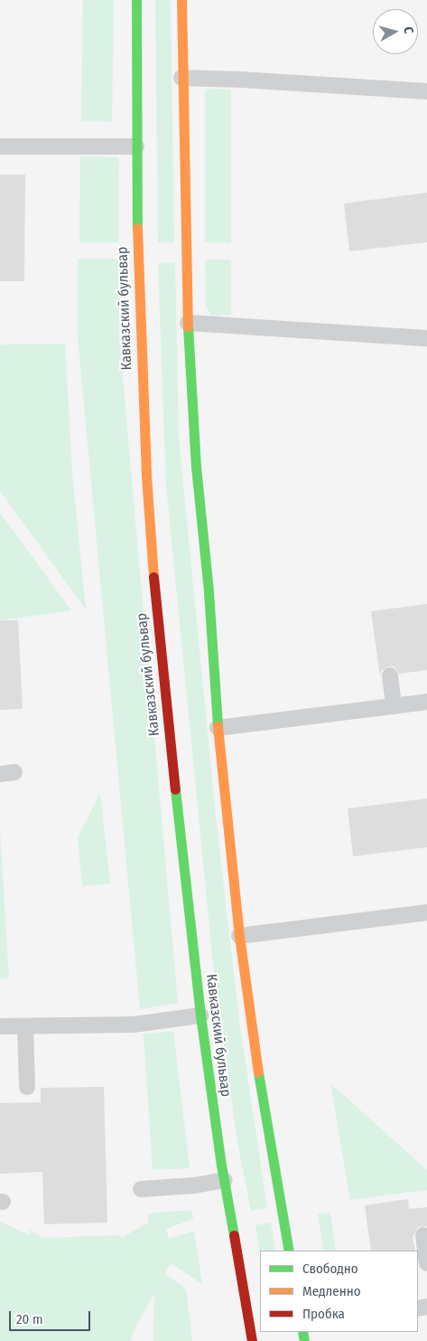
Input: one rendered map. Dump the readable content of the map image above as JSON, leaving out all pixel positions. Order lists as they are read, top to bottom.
{
  "streets": {
    "street": ["Кавказский бульвар"]
  },
  "legend": ["Свободно", "Медленно", "Пробка"],
  "scale_bar": "20 m",
  "north": "right"
}
